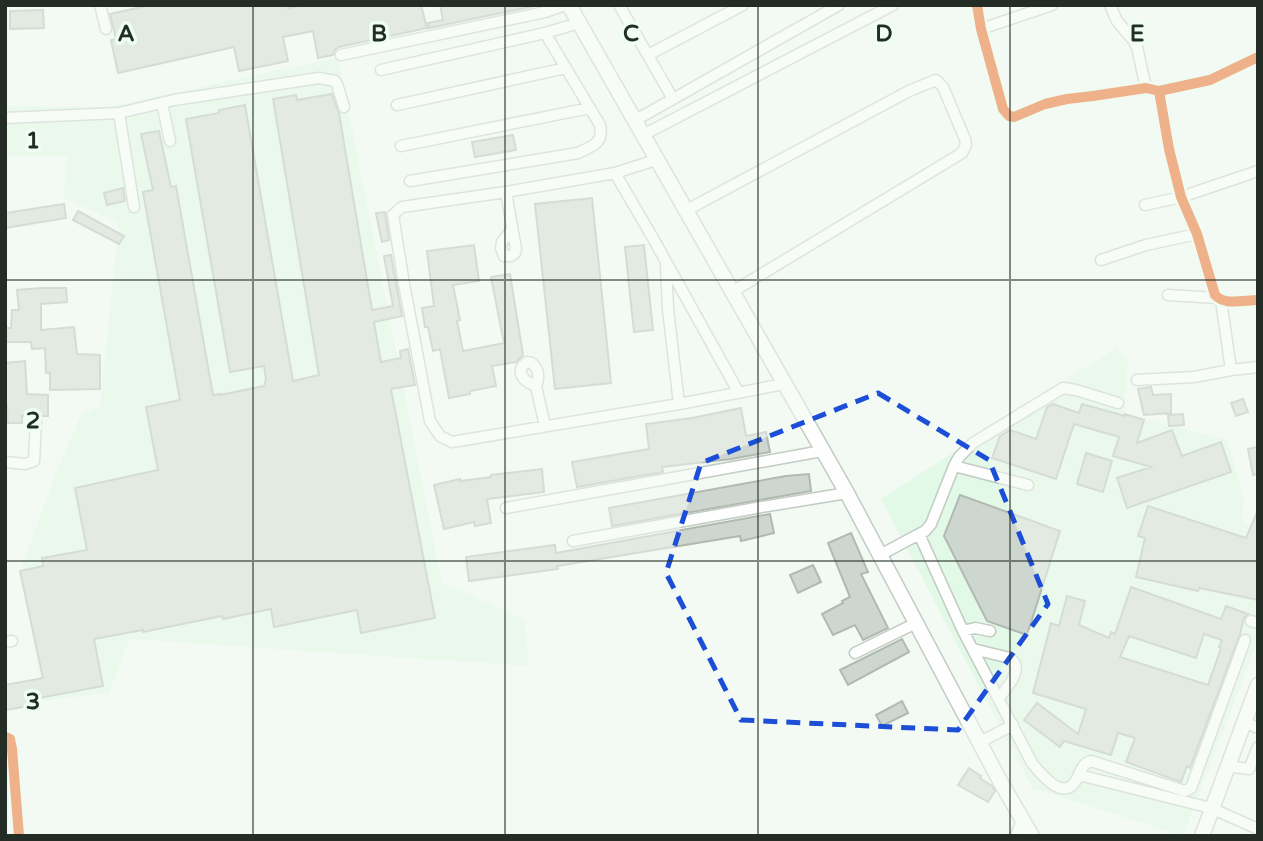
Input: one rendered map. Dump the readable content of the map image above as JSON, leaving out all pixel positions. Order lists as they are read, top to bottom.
{
  "grid": {
    "columns": [
      "A",
      "B",
      "C",
      "D",
      "E"
    ],
    "rows": ["1", "2", "3"]
  }
}
